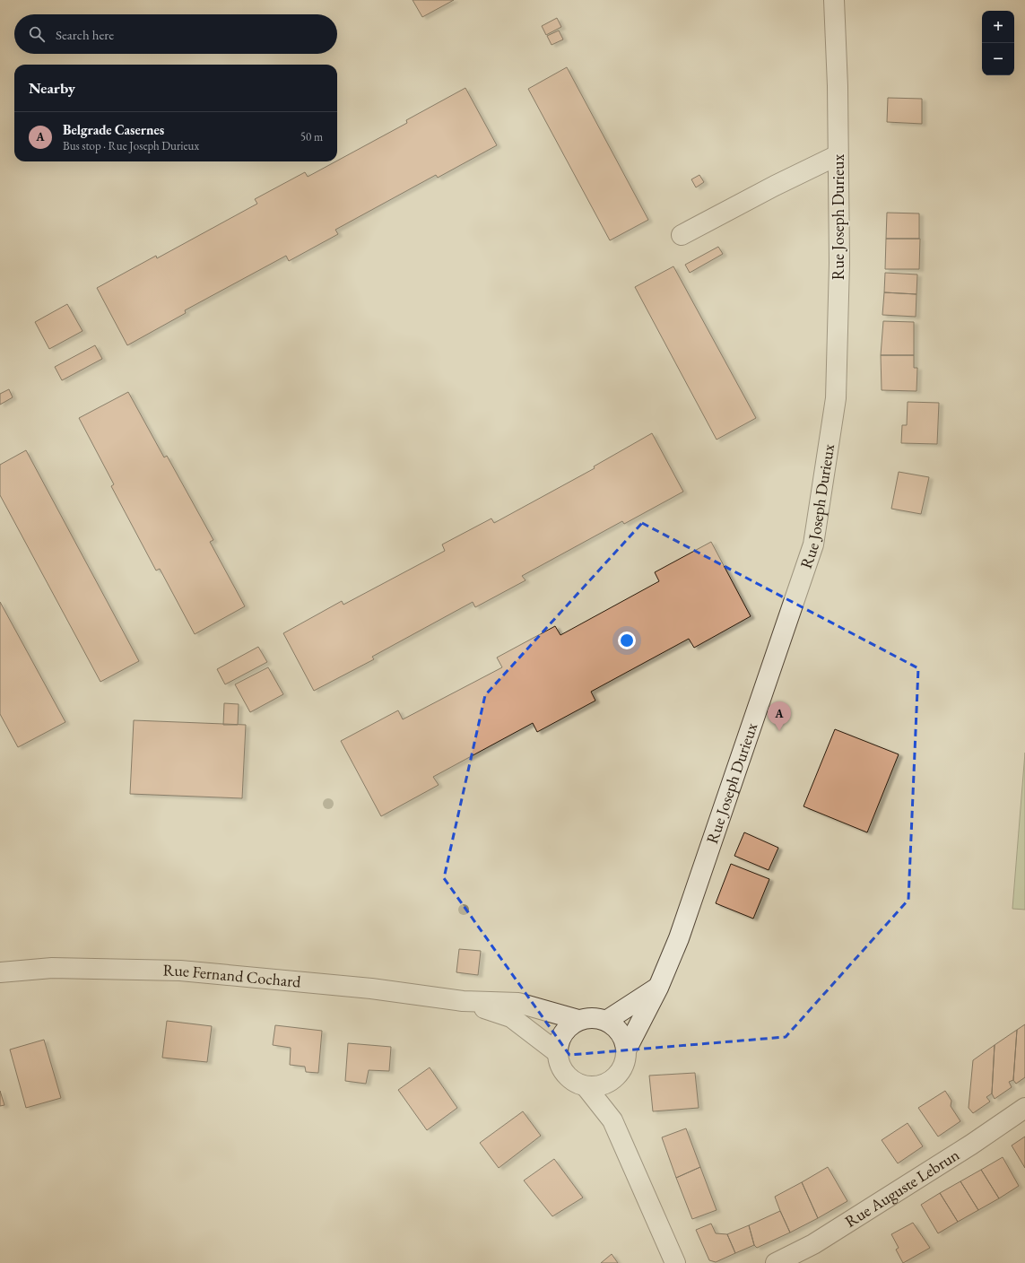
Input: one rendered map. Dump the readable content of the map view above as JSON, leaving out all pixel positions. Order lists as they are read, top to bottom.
{
  "streets": {
    "street": ["Rue Joseph Durieux", "Rue Fernand Cochard", "Rue Auguste Lebrun"]
  },
  "crossings": [
    ["Rue Joseph Durieux", "Rue Fernand Cochard"]
  ],
  "page": {
    "map_buttons": ["+", "−"],
    "search": "Search here",
    "heading": "Nearby",
    "list": [
      {
        "mark": "A",
        "name": "Belgrade Casernes",
        "note": "Bus stop · Rue Joseph Durieux",
        "value": "50 m"
      }
    ],
    "pins": "A"
  }
}
